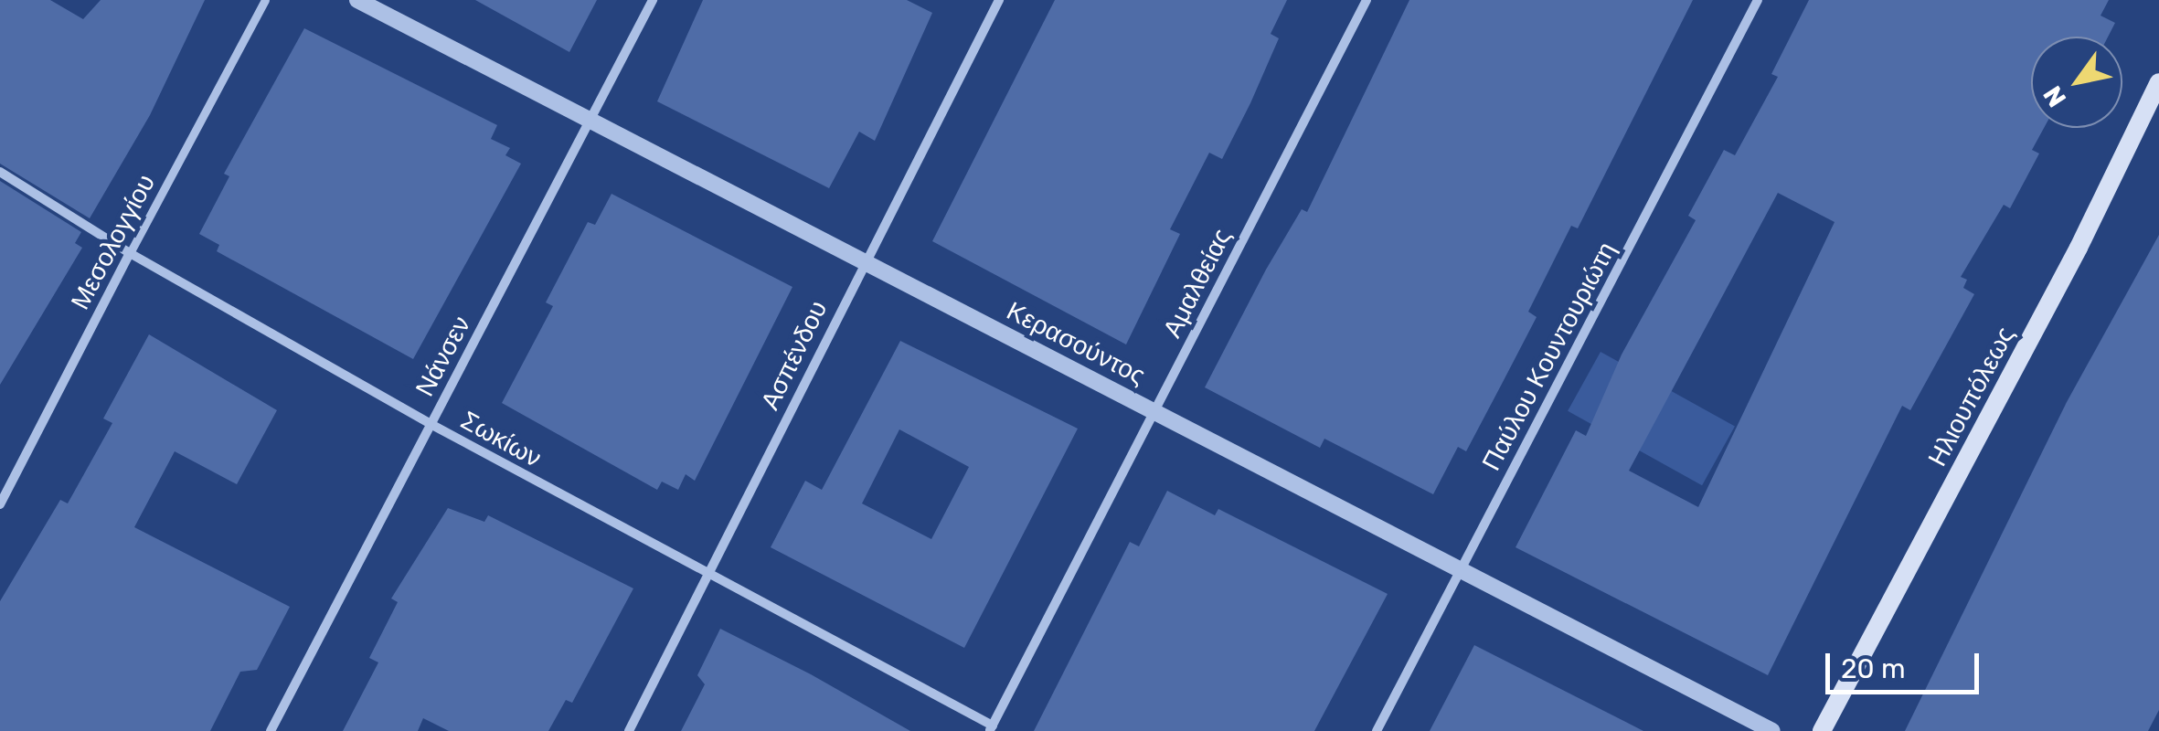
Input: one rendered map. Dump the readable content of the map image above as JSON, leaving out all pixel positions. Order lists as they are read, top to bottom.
{
  "streets": {
    "main road": ["Ηλιουπόλεως"],
    "street": [
      "Μεσολογγίου",
      "Αμαλθείας",
      "Κερασούντος",
      "Ασπένδου",
      "Νάνσεν",
      "Παύλου Κουντουριώτη",
      "Σωκίων"
    ]
  },
  "crossings": [
    ["Μεσολογγίου", "Σωκίων"],
    ["Αμαλθείας", "Κερασούντος"],
    ["Αμαλθείας", "Σωκίων"],
    ["Κερασούντος", "Ασπένδου"],
    ["Κερασούντος", "Νάνσεν"],
    ["Κερασούντος", "Παύλου Κουντουριώτη"],
    ["Ασπένδου", "Σωκίων"],
    ["Νάνσεν", "Σωκίων"]
  ],
  "scale_bar": "20 m",
  "north": "bottom left"
}
